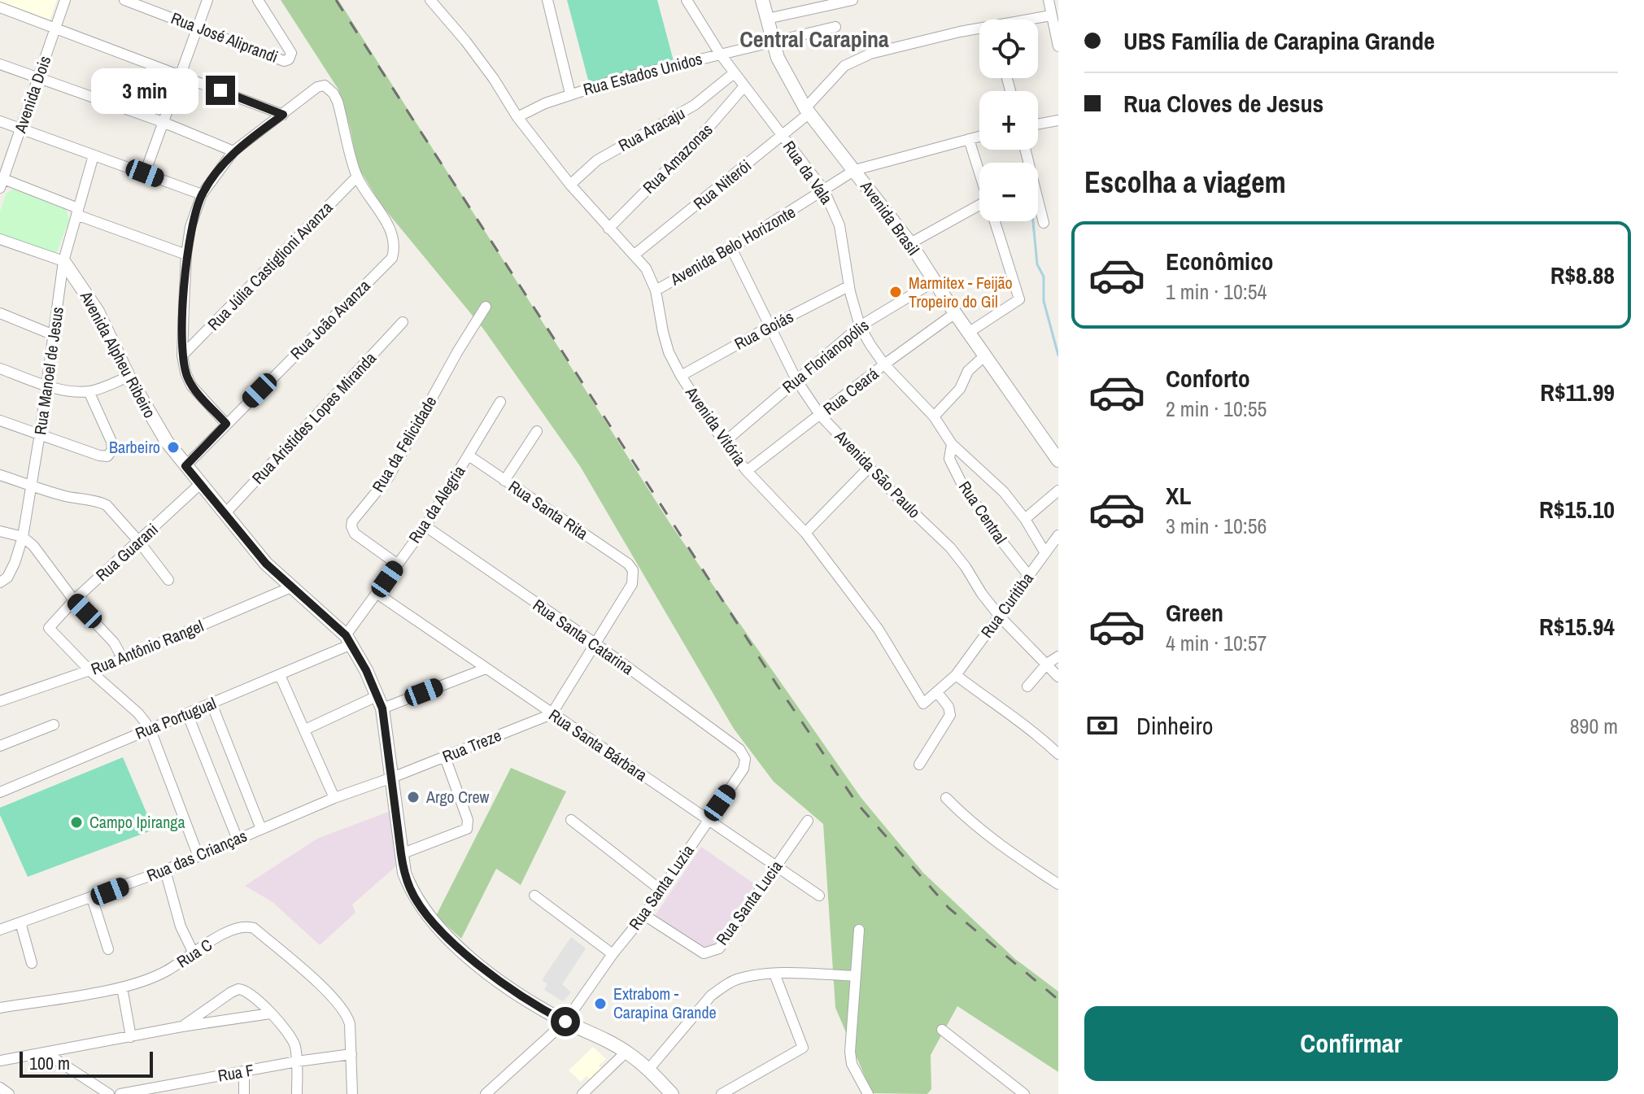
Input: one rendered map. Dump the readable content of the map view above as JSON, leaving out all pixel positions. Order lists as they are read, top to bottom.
{
  "streets": {
    "street": [
      "Rua José Aliprandi",
      "Rua Estados Unidos",
      "Avenida Dois",
      "Rua Aracaju",
      "Rua Amazonas",
      "Rua da Vala",
      "Rua Niterói",
      "Avenida Brasil",
      "Avenida Belo Horizonte",
      "Rua Júlia Castiglioni Avanza",
      "Rua João Avanza",
      "Rua Goiás",
      "Avenida Alpheu Ribeiro",
      "Rua Florianopólis",
      "Rua Manoel de Jesus",
      "Rua Ceará",
      "Rua Aristides Lopes Miranda",
      "Avenida Vitória",
      "Rua da Felicidade",
      "Avenida São Paulo",
      "Rua da Alegria",
      "Rua Santa Rita",
      "Rua Central",
      "Rua Guarani",
      "Rua Curitiba",
      "Rua Santa Catarina",
      "Rua Antônio Rangel",
      "Rua Portugual",
      "Rua Santa Bárbara",
      "Rua Treze",
      "Rua das Crianças",
      "Rua Santa Luzia",
      "Rua Santa Lucia",
      "Rua C",
      "Rua F"
    ]
  },
  "crossings": [
    ["Rua Estados Unidos", "Rua da Vala"],
    ["Rua Estados Unidos", "Avenida Brasil"],
    ["Rua Estados Unidos", "Avenida Vitória"],
    ["Rua Aracaju", "Rua da Vala"],
    ["Rua Aracaju", "Avenida Vitória"],
    ["Rua Amazonas", "Rua da Vala"],
    ["Rua Amazonas", "Avenida Vitória"],
    ["Rua da Vala", "Rua Niterói"],
    ["Rua da Vala", "Avenida Belo Horizonte"],
    ["Rua da Vala", "Rua Goiás"],
    ["Rua da Vala", "Rua Florianopólis"],
    ["Rua da Vala", "Rua Ceará"],
    ["Rua da Vala", "Rua Central"],
    ["Rua Niterói", "Avenida Brasil"],
    ["Rua Niterói", "Avenida Vitória"],
    ["Avenida Brasil", "Avenida Belo Horizonte"],
    ["Avenida Brasil", "Rua Florianopólis"],
    ["Avenida Brasil", "Rua Ceará"],
    ["Avenida Belo Horizonte", "Avenida Vitória"],
    ["Avenida Belo Horizonte", "Avenida São Paulo"],
    ["Rua Júlia Castiglioni Avanza", "Rua João Avanza"],
    ["Rua João Avanza", "Avenida Alpheu Ribeiro"],
    ["Rua Goiás", "Avenida Vitória"],
    ["Rua Goiás", "Avenida São Paulo"],
    ["Avenida Alpheu Ribeiro", "Rua Manoel de Jesus"],
    ["Avenida Alpheu Ribeiro", "Rua Aristides Lopes Miranda"],
    ["Avenida Alpheu Ribeiro", "Rua da Alegria"],
    ["Avenida Alpheu Ribeiro", "Rua Guarani"],
    ["Avenida Alpheu Ribeiro", "Rua Antônio Rangel"],
    ["Avenida Alpheu Ribeiro", "Rua Portugual"],
    ["Avenida Alpheu Ribeiro", "Rua Treze"],
    ["Avenida Alpheu Ribeiro", "Rua das Crianças"],
    ["Avenida Alpheu Ribeiro", "Rua Santa Luzia"],
    ["Rua Florianopólis", "Avenida Vitória"],
    ["Rua Florianopólis", "Avenida São Paulo"],
    ["Rua Ceará", "Avenida Vitória"],
    ["Rua Ceará", "Avenida São Paulo"],
    ["Rua da Felicidade", "Rua da Alegria"],
    ["Avenida São Paulo", "Rua Curitiba"],
    ["Rua da Alegria", "Rua Santa Rita"],
    ["Rua da Alegria", "Rua Santa Catarina"],
    ["Rua da Alegria", "Rua Portugual"],
    ["Rua da Alegria", "Rua Santa Bárbara"],
    ["Rua Santa Rita", "Rua Santa Catarina"],
    ["Rua Central", "Rua Curitiba"],
    ["Rua Guarani", "Rua Antônio Rangel"],
    ["Rua Santa Catarina", "Rua Santa Luzia"],
    ["Rua Santa Bárbara", "Rua Treze"],
    ["Rua Santa Bárbara", "Rua Santa Luzia"],
    ["Rua Santa Bárbara", "Rua Santa Lucia"],
    ["Rua Treze", "Rua das Crianças"],
    ["Rua Santa Luzia", "Rua Santa Lucia"],
    ["Rua C", "Rua F"]
  ],
  "districts": ["Central Carapina"],
  "places": [
    "Marmitex - Feijão Tropeiro do Gil",
    "Barbeiro",
    "Argo Crew",
    "Campo Ipiranga",
    "Extrabom - Carapina Grande"
  ],
  "scale_bar": "100 m",
  "page": {
    "banner": ["UBS Família de Carapina Grande", "Rua Cloves de Jesus"],
    "map_buttons": ["+", "−"],
    "bubble": "3 min",
    "heading": "Escolha a viagem",
    "list": [
      {
        "name": "Econômico",
        "note": "1 min · 10:54",
        "value": "R$8.88"
      },
      {
        "name": "Conforto",
        "note": "2 min · 10:55",
        "value": "R$11.99"
      },
      {
        "name": "XL",
        "note": "3 min · 10:56",
        "value": "R$15.10"
      },
      {
        "name": "Green",
        "note": "4 min · 10:57",
        "value": "R$15.94"
      }
    ],
    "pay": ["Dinheiro", "890 m"],
    "buttons": "Confirmar",
    "scale": "100 m"
  }
}
